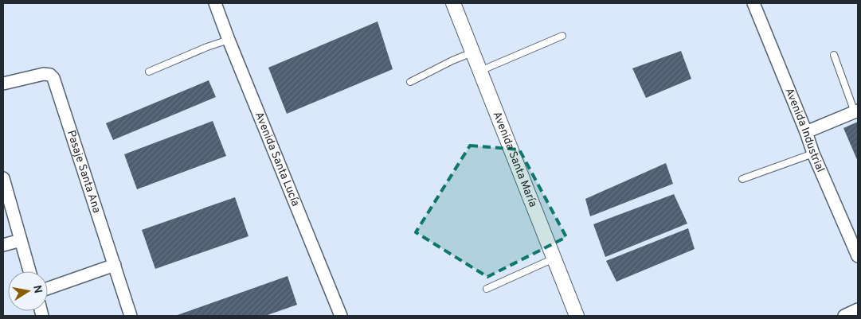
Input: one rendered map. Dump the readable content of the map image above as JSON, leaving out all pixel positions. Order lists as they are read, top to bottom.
{
  "streets": {
    "street": [
      "Avenida Industrial",
      "Avenida Santa Lucía",
      "Avenida Santa María",
      "Pasaje Santa Ana"
    ]
  },
  "north": "right"
}
